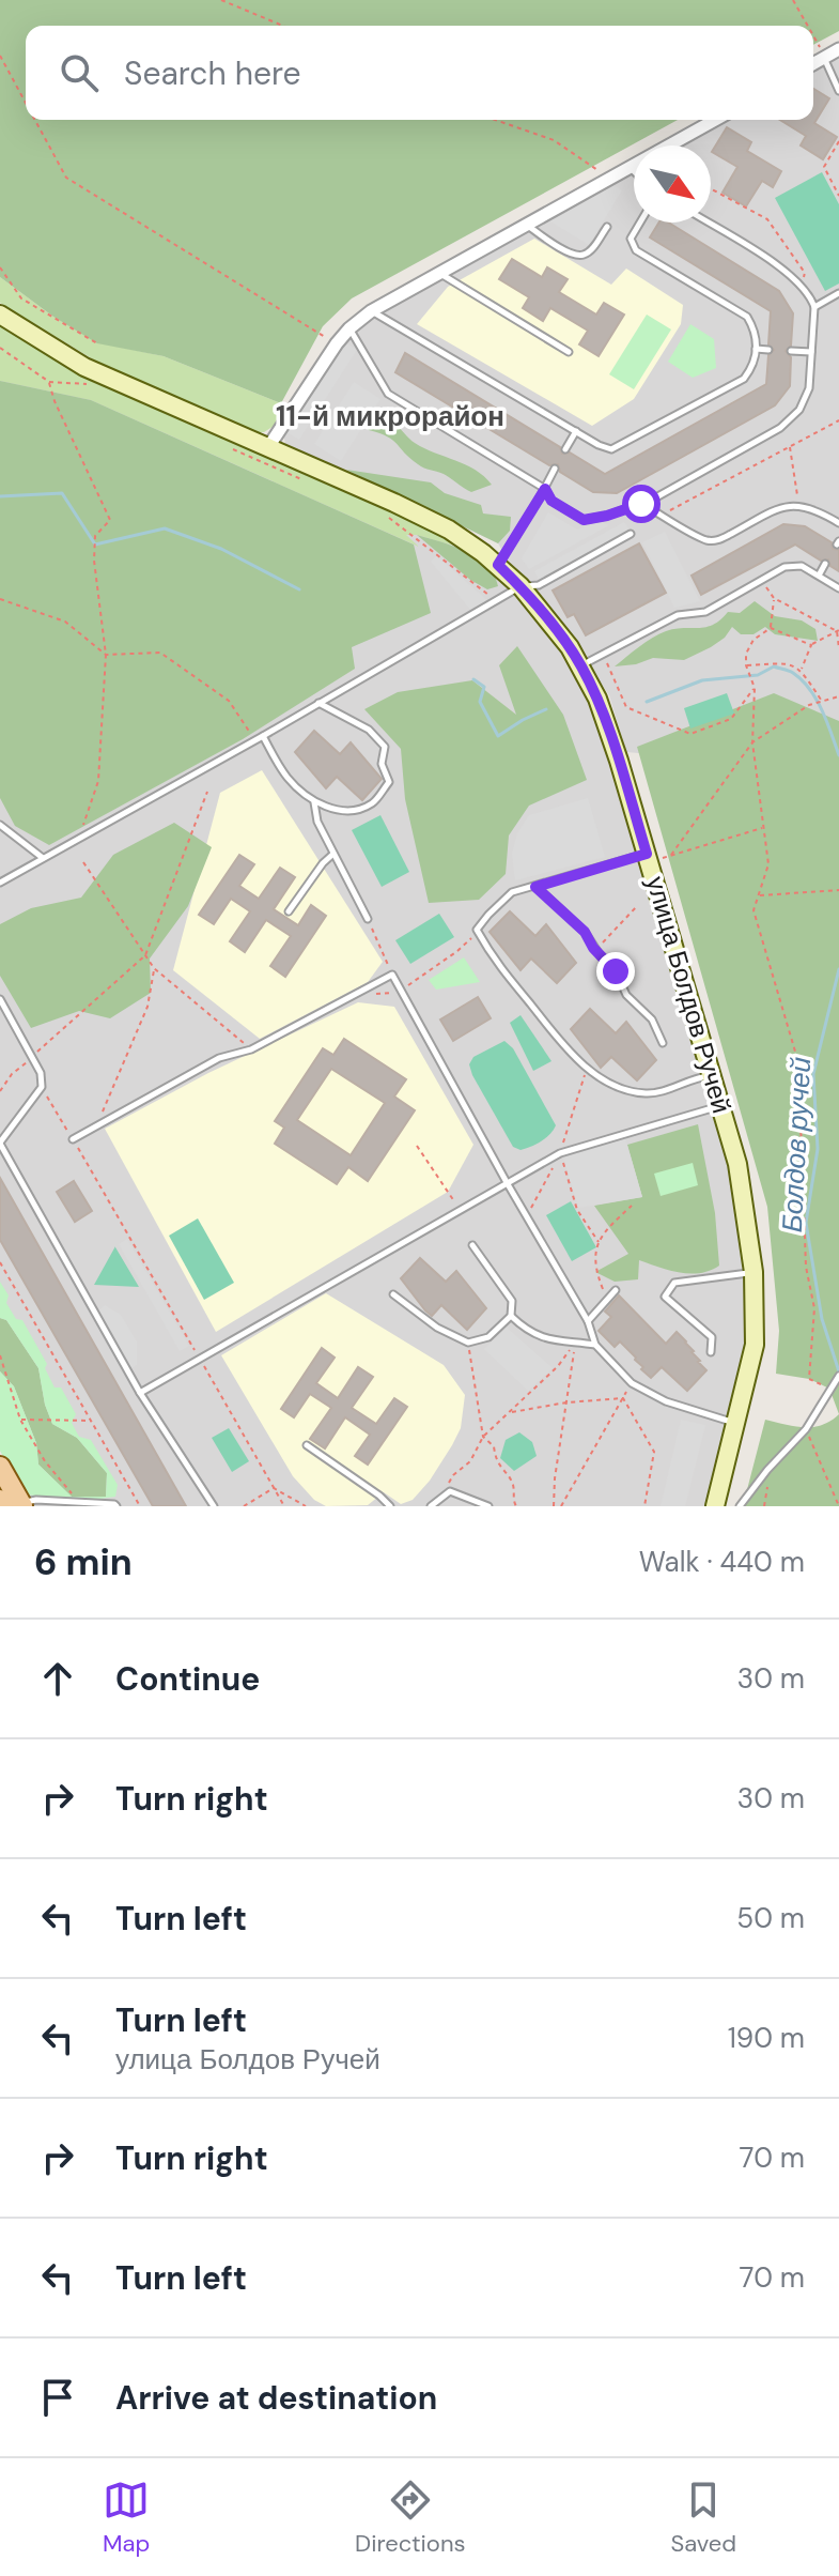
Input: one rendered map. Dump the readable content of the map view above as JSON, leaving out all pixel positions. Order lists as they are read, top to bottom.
{
  "streets": {
    "street": ["улица Болдов Ручей"]
  },
  "districts": ["11-й микрорайон"],
  "water": ["Болдов ручей"],
  "north": "bottom right",
  "page": {
    "search": "Search here",
    "heading": ["6 min", "Walk · 440 m"],
    "list": [
      ["Continue", "30 m"],
      ["Turn right", "30 m"],
      ["Turn left", "50 m"],
      ["Turn left", "улица Болдов Ручей", "190 m"],
      ["Turn right", "70 m"],
      ["Turn left", "70 m"],
      "Arrive at destination"
    ],
    "nav": ["Map", "Directions", "Saved"]
  }
}
